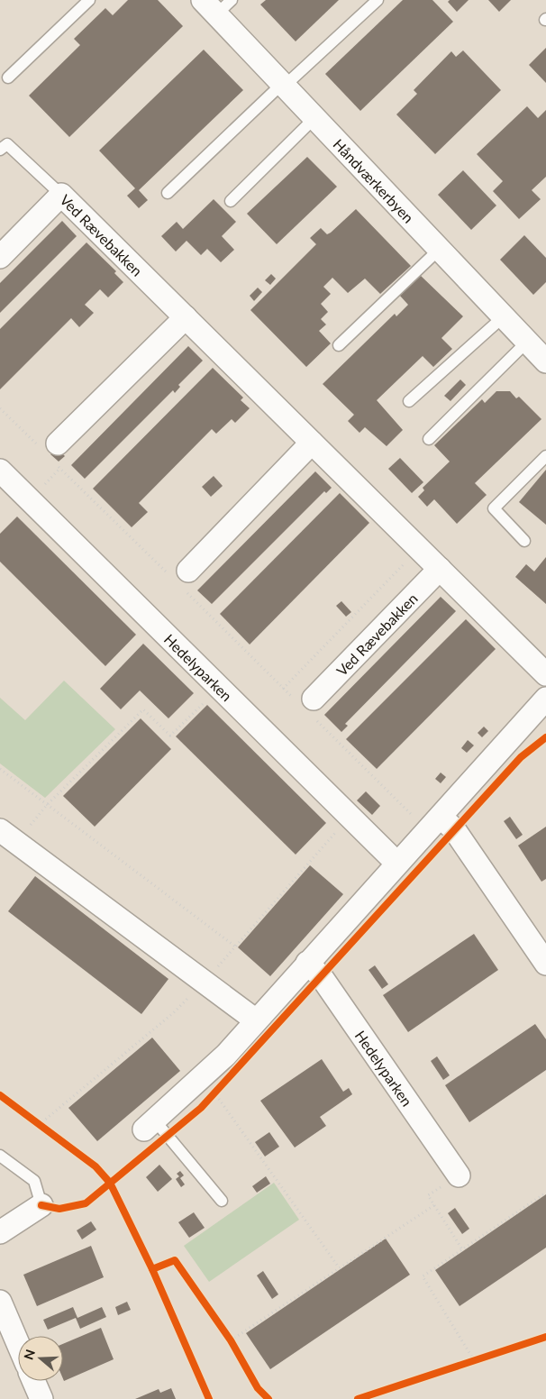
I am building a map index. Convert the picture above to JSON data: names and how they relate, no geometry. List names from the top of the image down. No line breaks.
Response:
{"streets":{"street":["Håndværkerbyen","Ved Rævebakken","Hedelyparken"]},"north":"left"}
